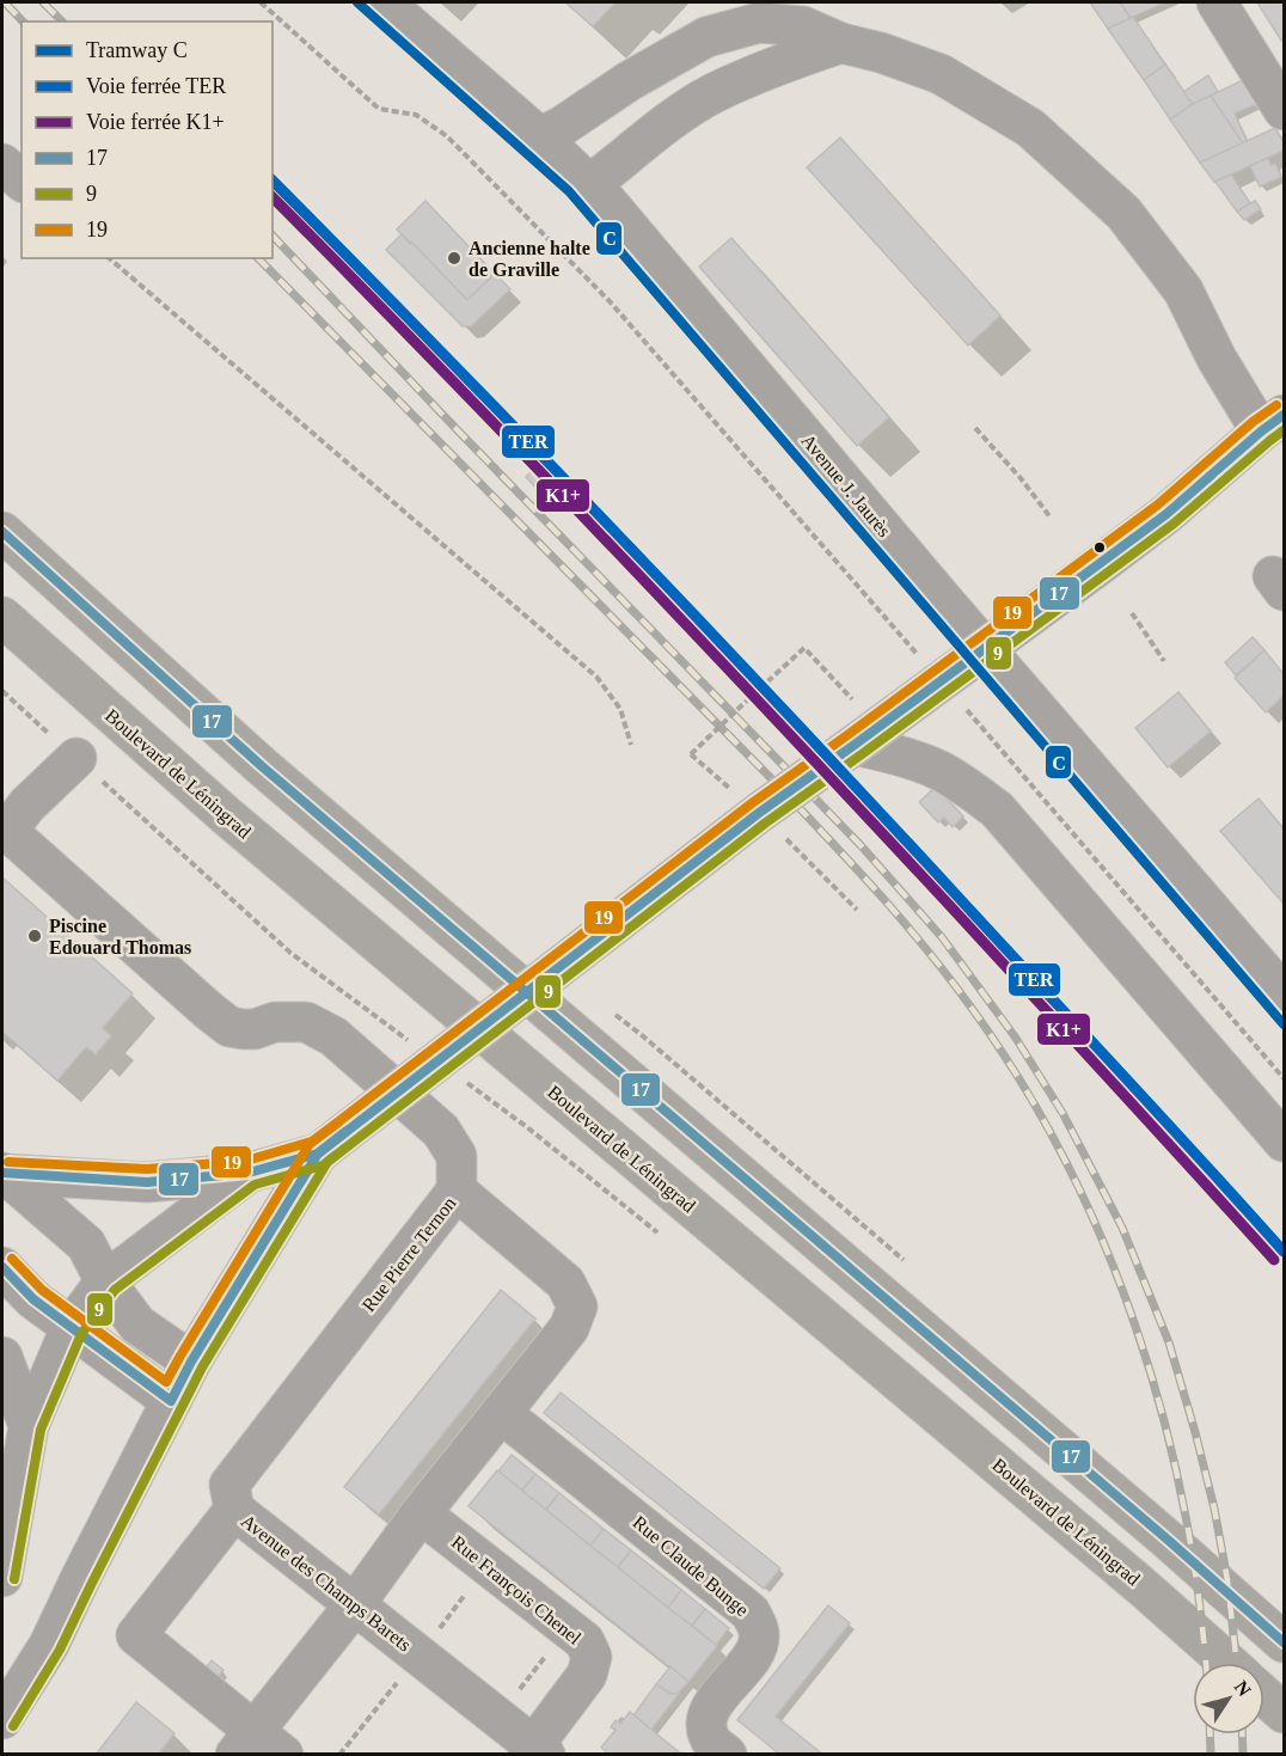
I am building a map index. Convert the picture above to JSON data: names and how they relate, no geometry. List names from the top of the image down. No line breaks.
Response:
{"streets":{"main road":["Boulevard de Léningrad"],"street":["Avenue J. Jaurès","Rue Pierre Ternon","Rue Claude Bunge","Avenue des Champs Barets","Rue François Chenel"]},"crossings":[["Rue Pierre Ternon","Rue Claude Bunge"],["Rue Pierre Ternon","Avenue des Champs Barets"],["Rue Pierre Ternon","Rue François Chenel"],["Avenue des Champs Barets","Rue François Chenel"]],"places":["Ancienne halte de Graville","Piscine Edouard Thomas"],"lines":["tram line C","rail line TER","rail line K1+","transit line 19","transit line 17","transit line 9"],"legend":["Tramway C","Voie ferrée TER","Voie ferrée K1+","17","9","19"],"north":"top right"}
